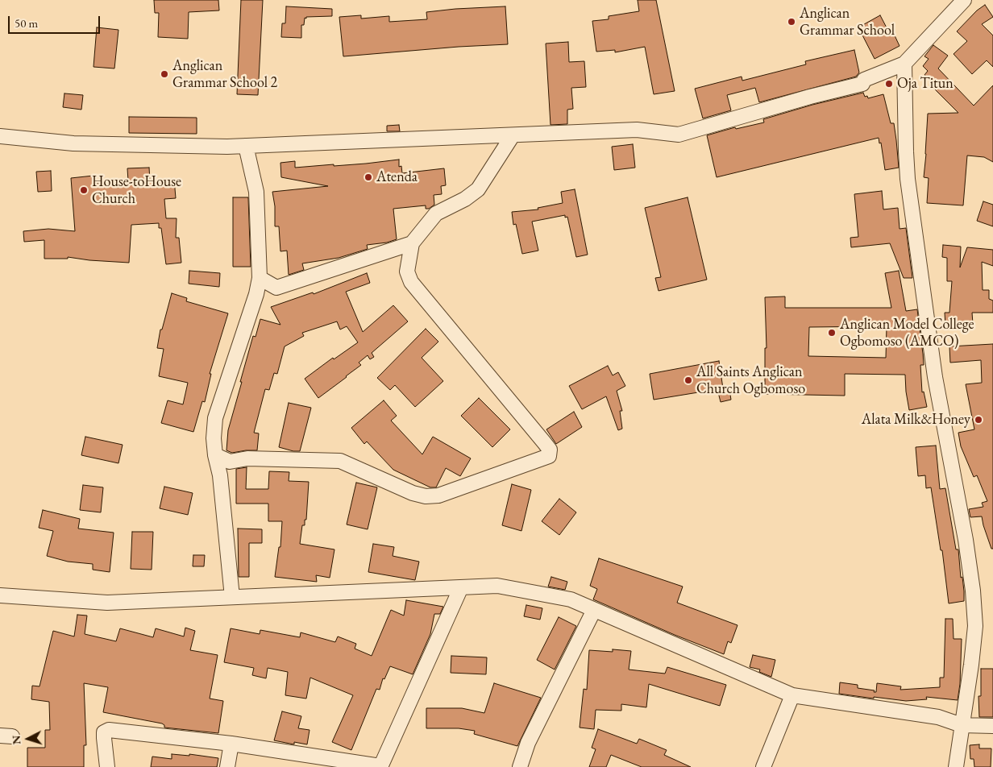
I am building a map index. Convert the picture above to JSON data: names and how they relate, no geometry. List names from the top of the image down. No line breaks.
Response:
{"places":["Anglican Grammar School","Anglican Grammar School 2","Oja Titun","Atenda","House-toHouse Church","Anglican Model College Ogbomoso (AMCO)","All Saints Anglican Church Ogbomoso","Alata Milk&Honey"],"scale_bar":"50 m","north":"left"}
